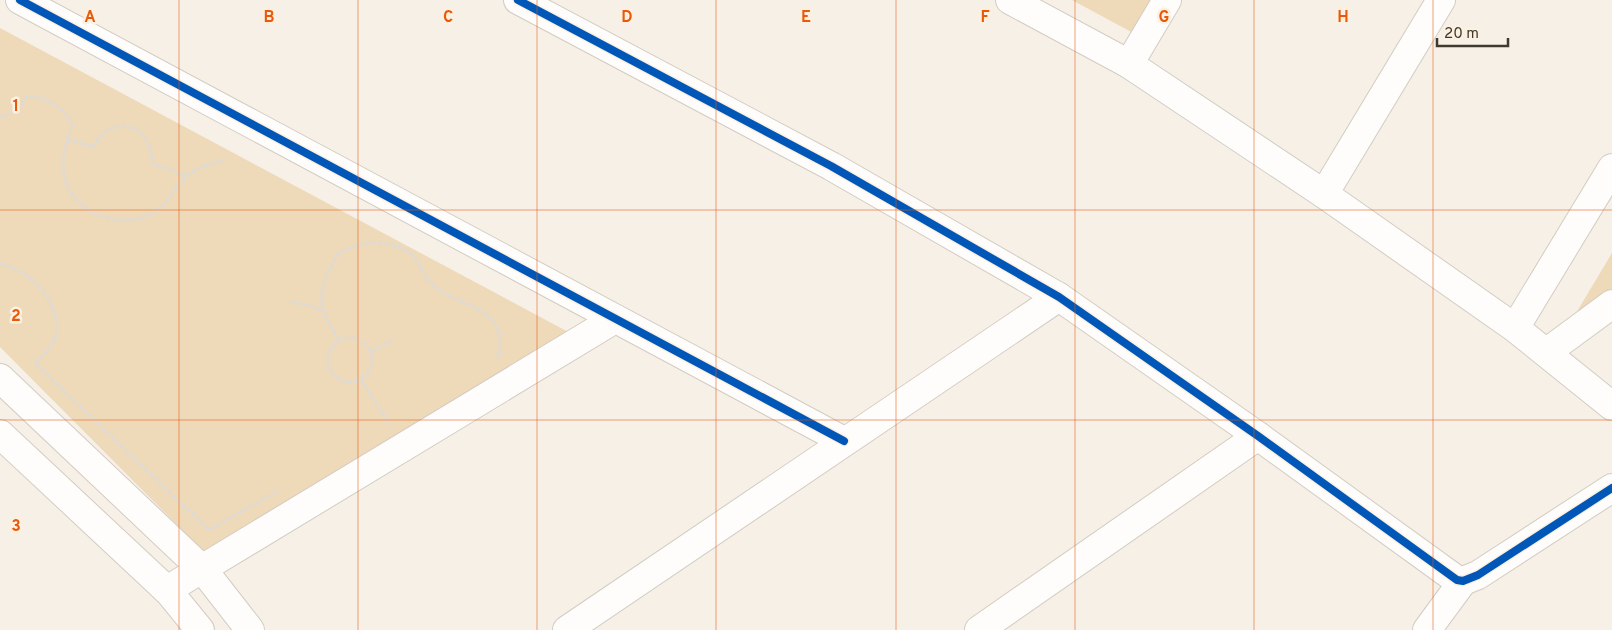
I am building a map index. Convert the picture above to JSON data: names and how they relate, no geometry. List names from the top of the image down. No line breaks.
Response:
{"scale_bar":"20 m","grid":{"columns":["A","B","C","D","E","F","G","H"],"rows":["1","2","3"]}}
